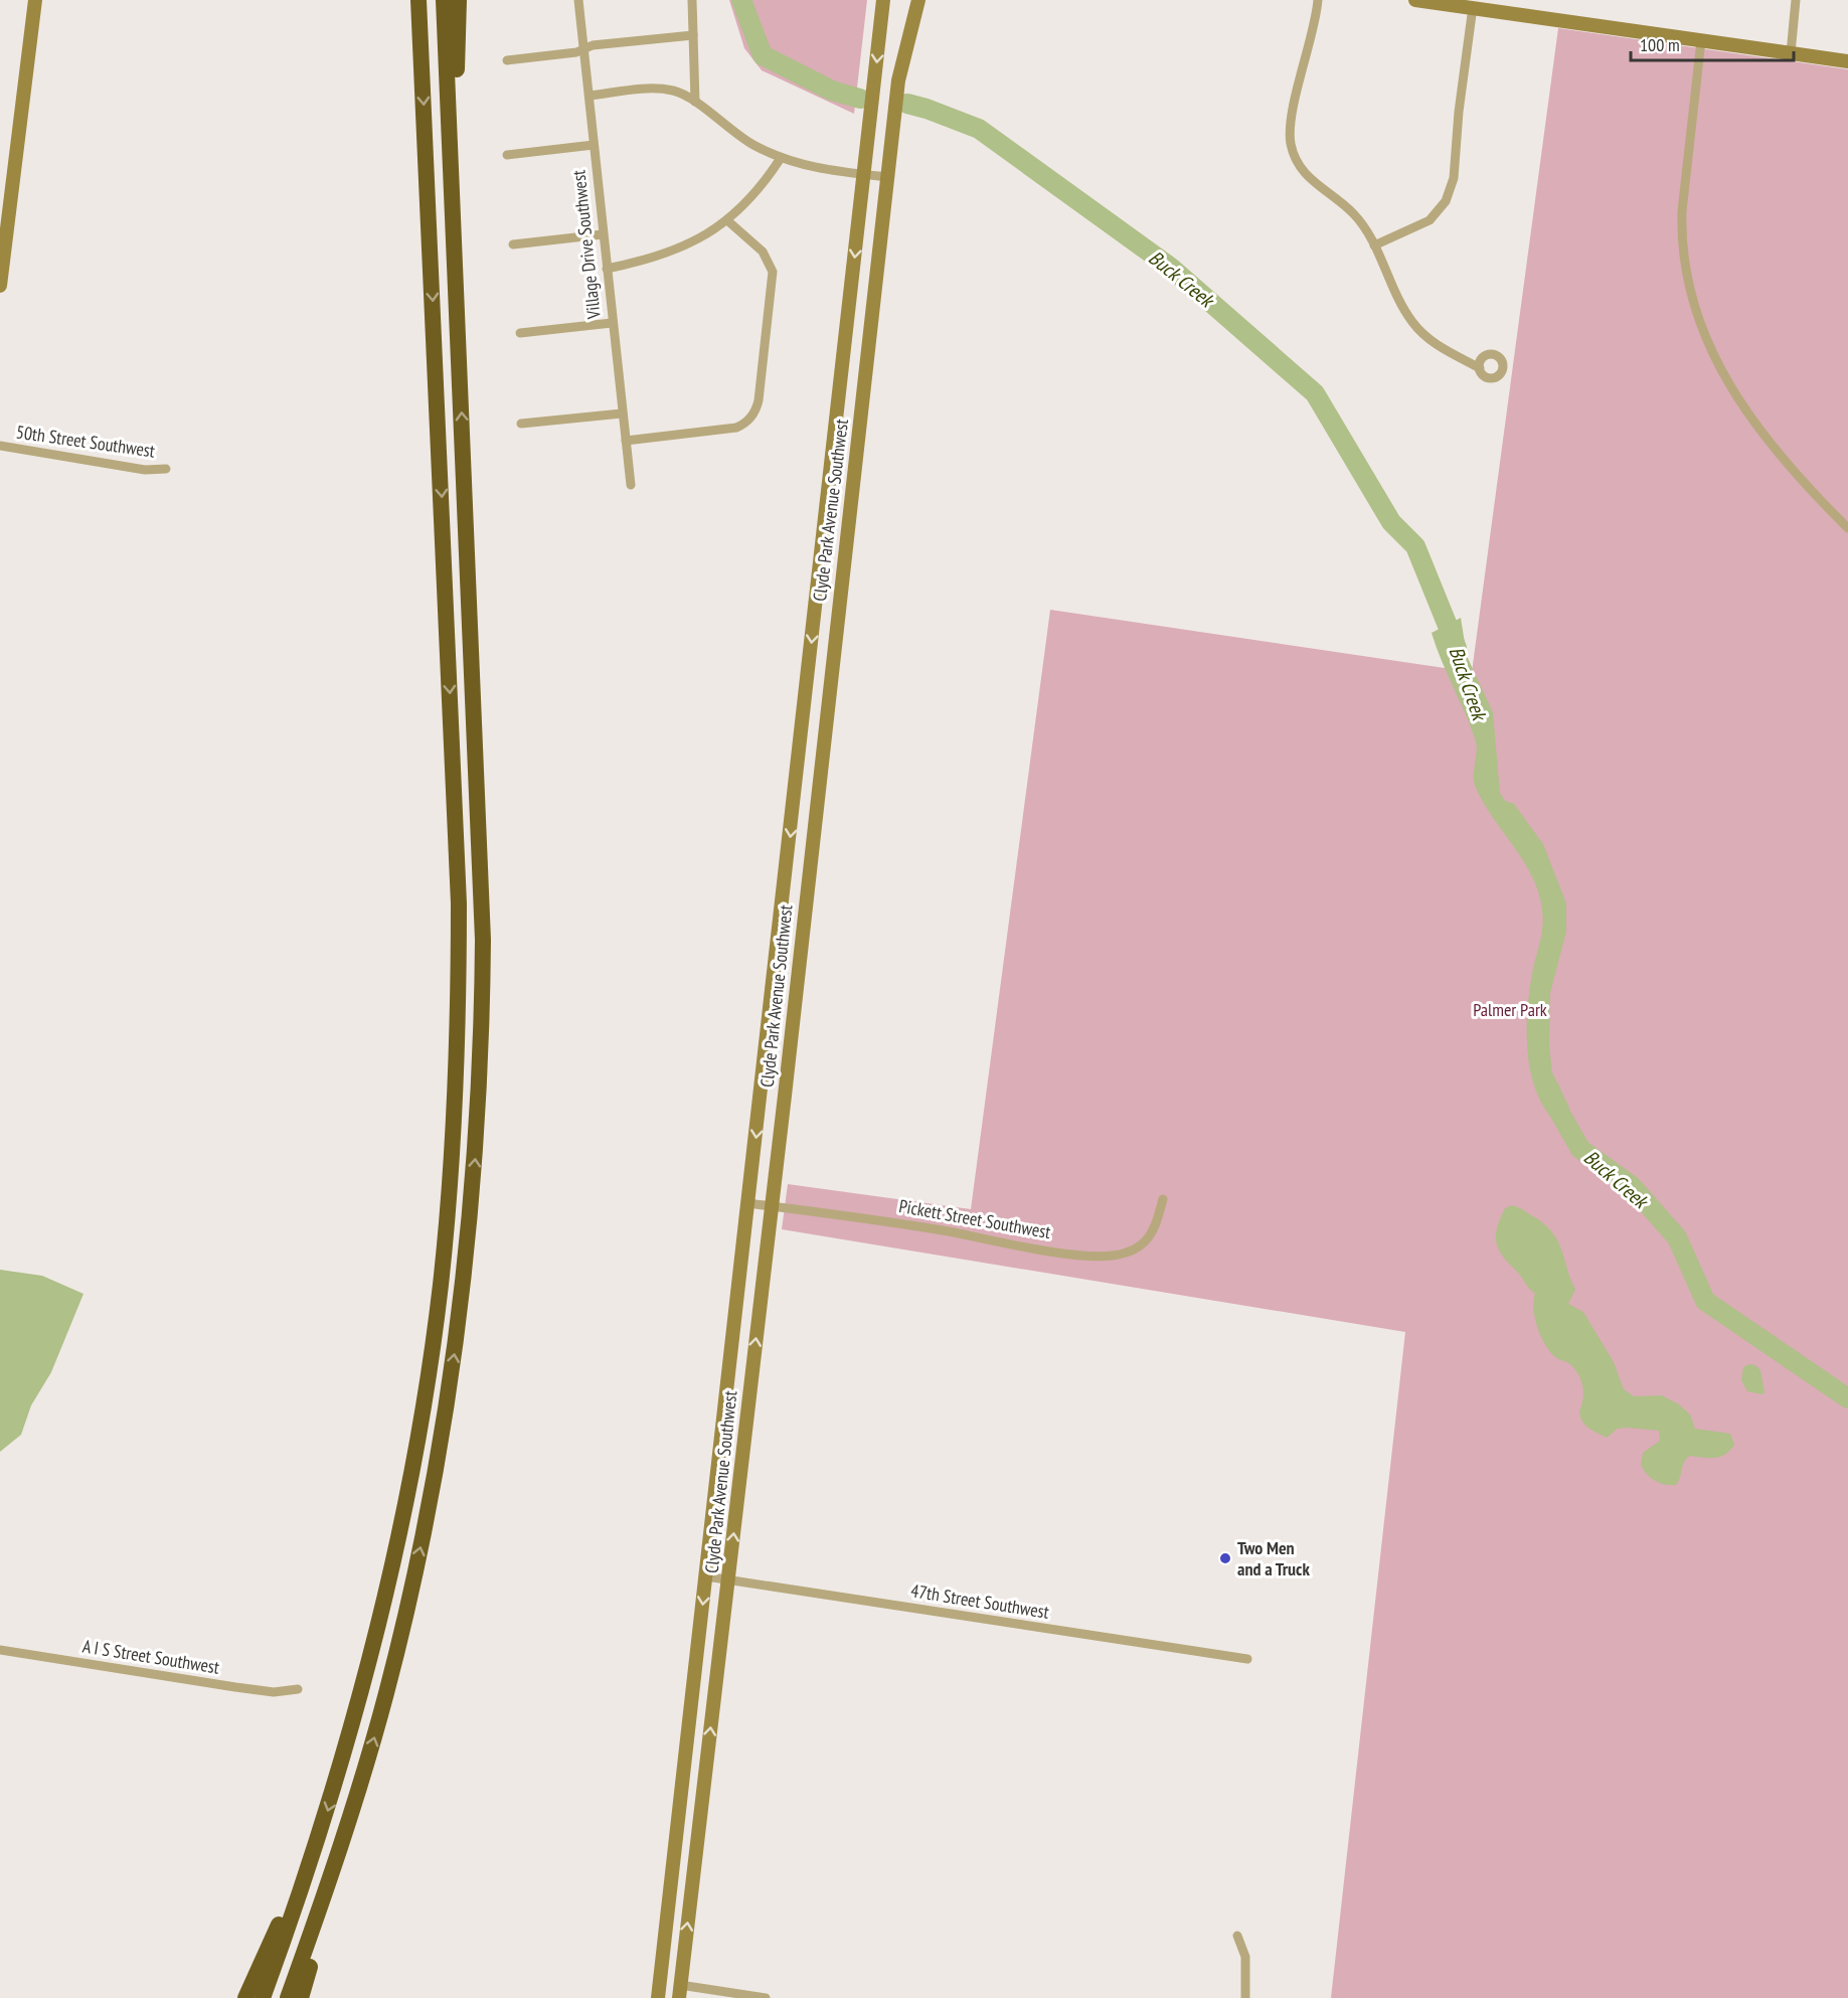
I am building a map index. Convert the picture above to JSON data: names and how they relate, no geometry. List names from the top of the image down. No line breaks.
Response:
{"streets":{"main road":["Clyde Park Avenue Southwest"],"street":["Village Drive Southwest","50th Street Southwest","Pickett Street Southwest","47th Street Southwest","A I S Street Southwest"]},"crossings":[["Clyde Park Avenue Southwest","Pickett Street Southwest"],["Clyde Park Avenue Southwest","47th Street Southwest"]],"water":["Buck Creek"],"parks":["Palmer Park"],"places":["Two Men and a Truck"],"scale_bar":"100 m"}
